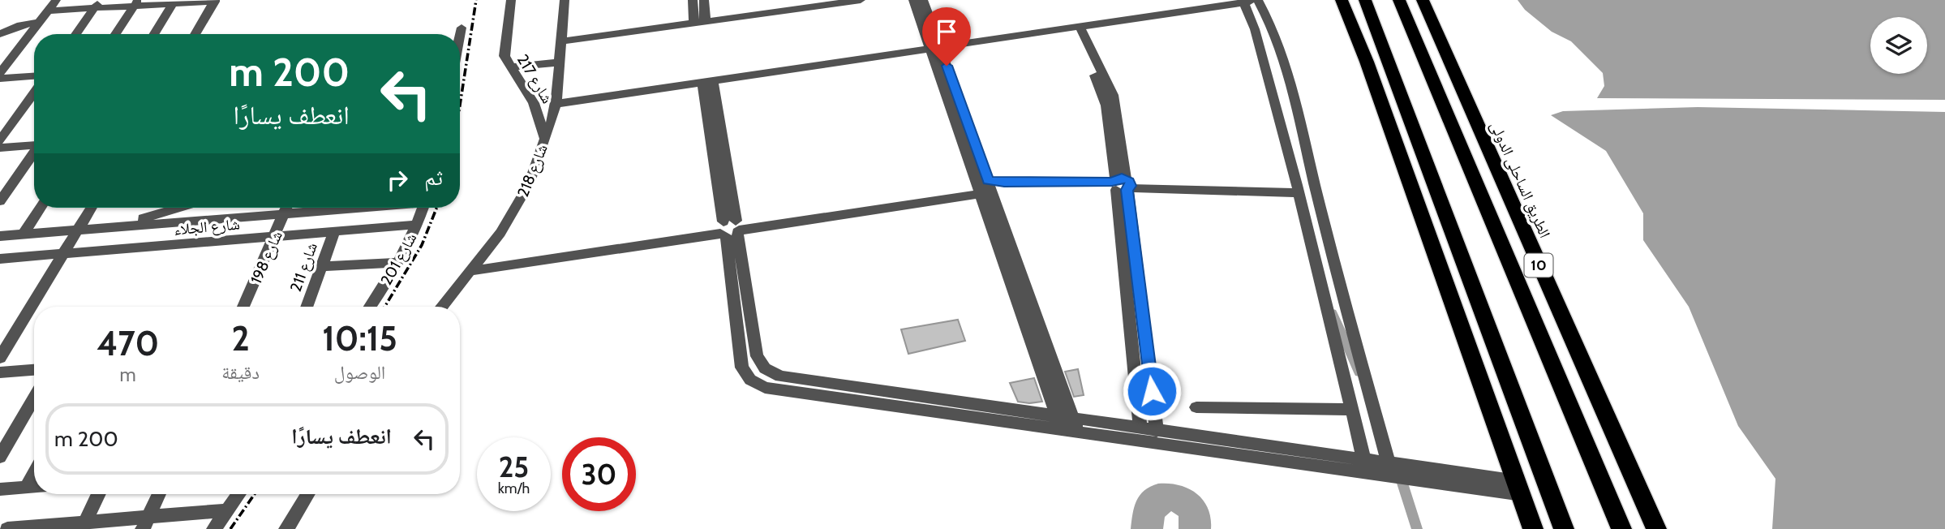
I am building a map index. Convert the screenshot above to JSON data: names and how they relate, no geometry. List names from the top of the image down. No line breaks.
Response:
{"streets":{"highway":["الطريق الساحلى الدولى","10"],"street":["شارع 217","شارع 218","شارع الجلاء","شارع 198","شارع 201","شارع 211"]},"crossings":[["شارع 217","شارع 218"],["شارع الجلاء","شارع 198"],["شارع الجلاء","شارع 201"],["شارع الجلاء","شارع 211"]],"page":{"turn":["200 m","انعطف يسارًا"],"then":"ثم","eta":["10:15","الوصول","2","دقيقة","470","m"],"list":[{"name":"انعطف يسارًا","value":"200 m"}],"speed":"25 km/h","limit":"30"}}
